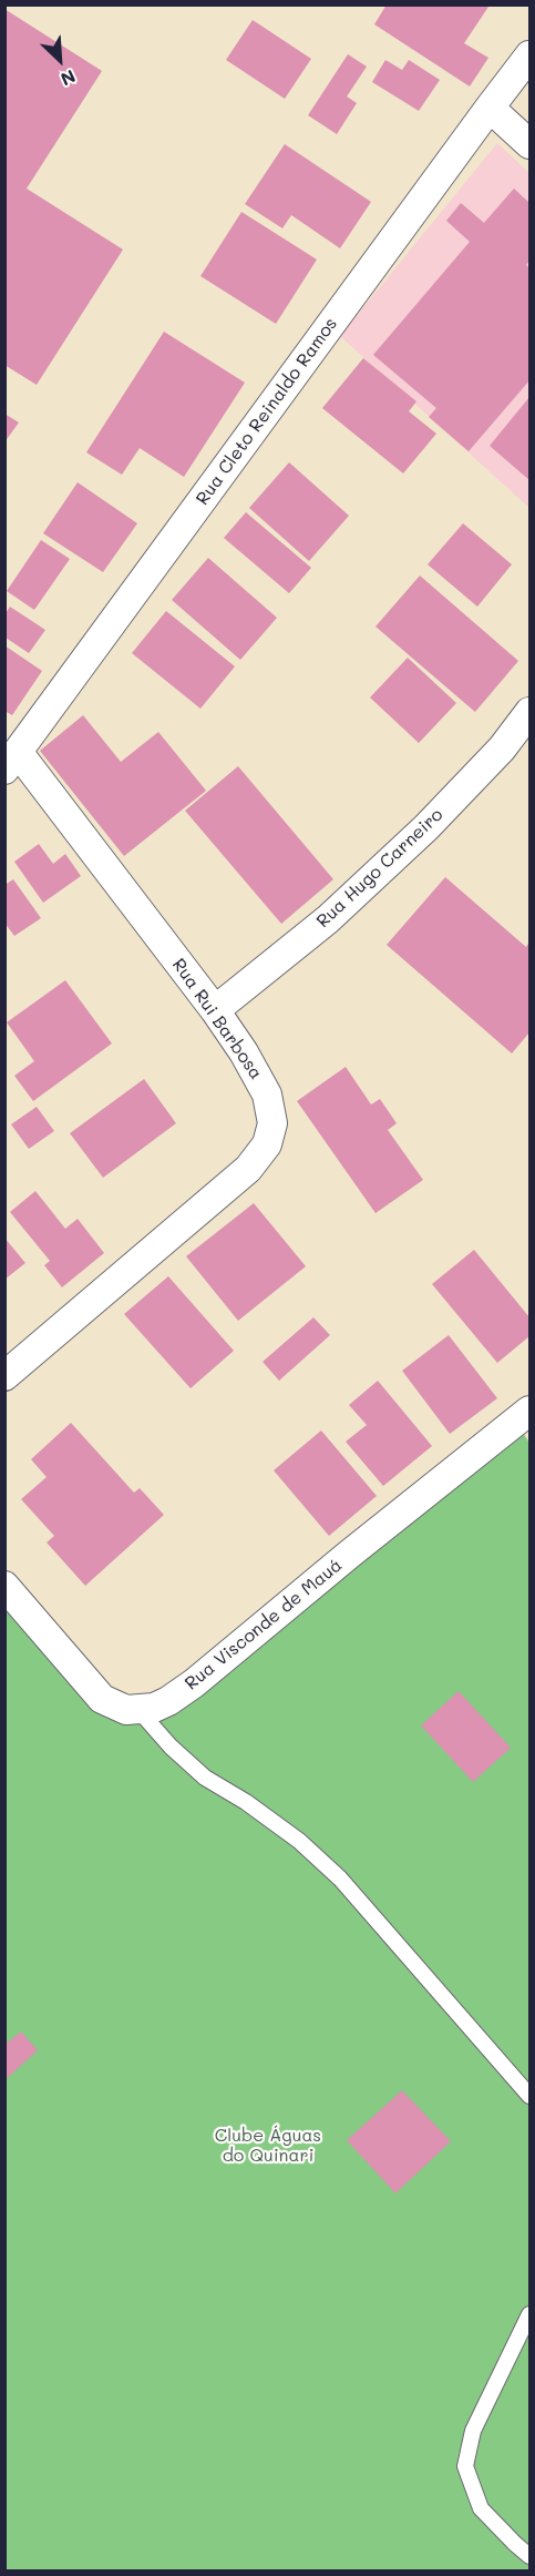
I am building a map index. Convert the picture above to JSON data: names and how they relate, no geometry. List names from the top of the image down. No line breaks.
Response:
{"streets":{"street":["Rua Cleto Reinaldo Ramos","Rua Hugo Carneiro","Rua Rui Barbosa","Rua Visconde de Mauá"]},"crossings":[["Rua Cleto Reinaldo Ramos","Rua Rui Barbosa"],["Rua Hugo Carneiro","Rua Rui Barbosa"]],"parks":["Clube Águas do Quinari"],"north":"bottom right"}
